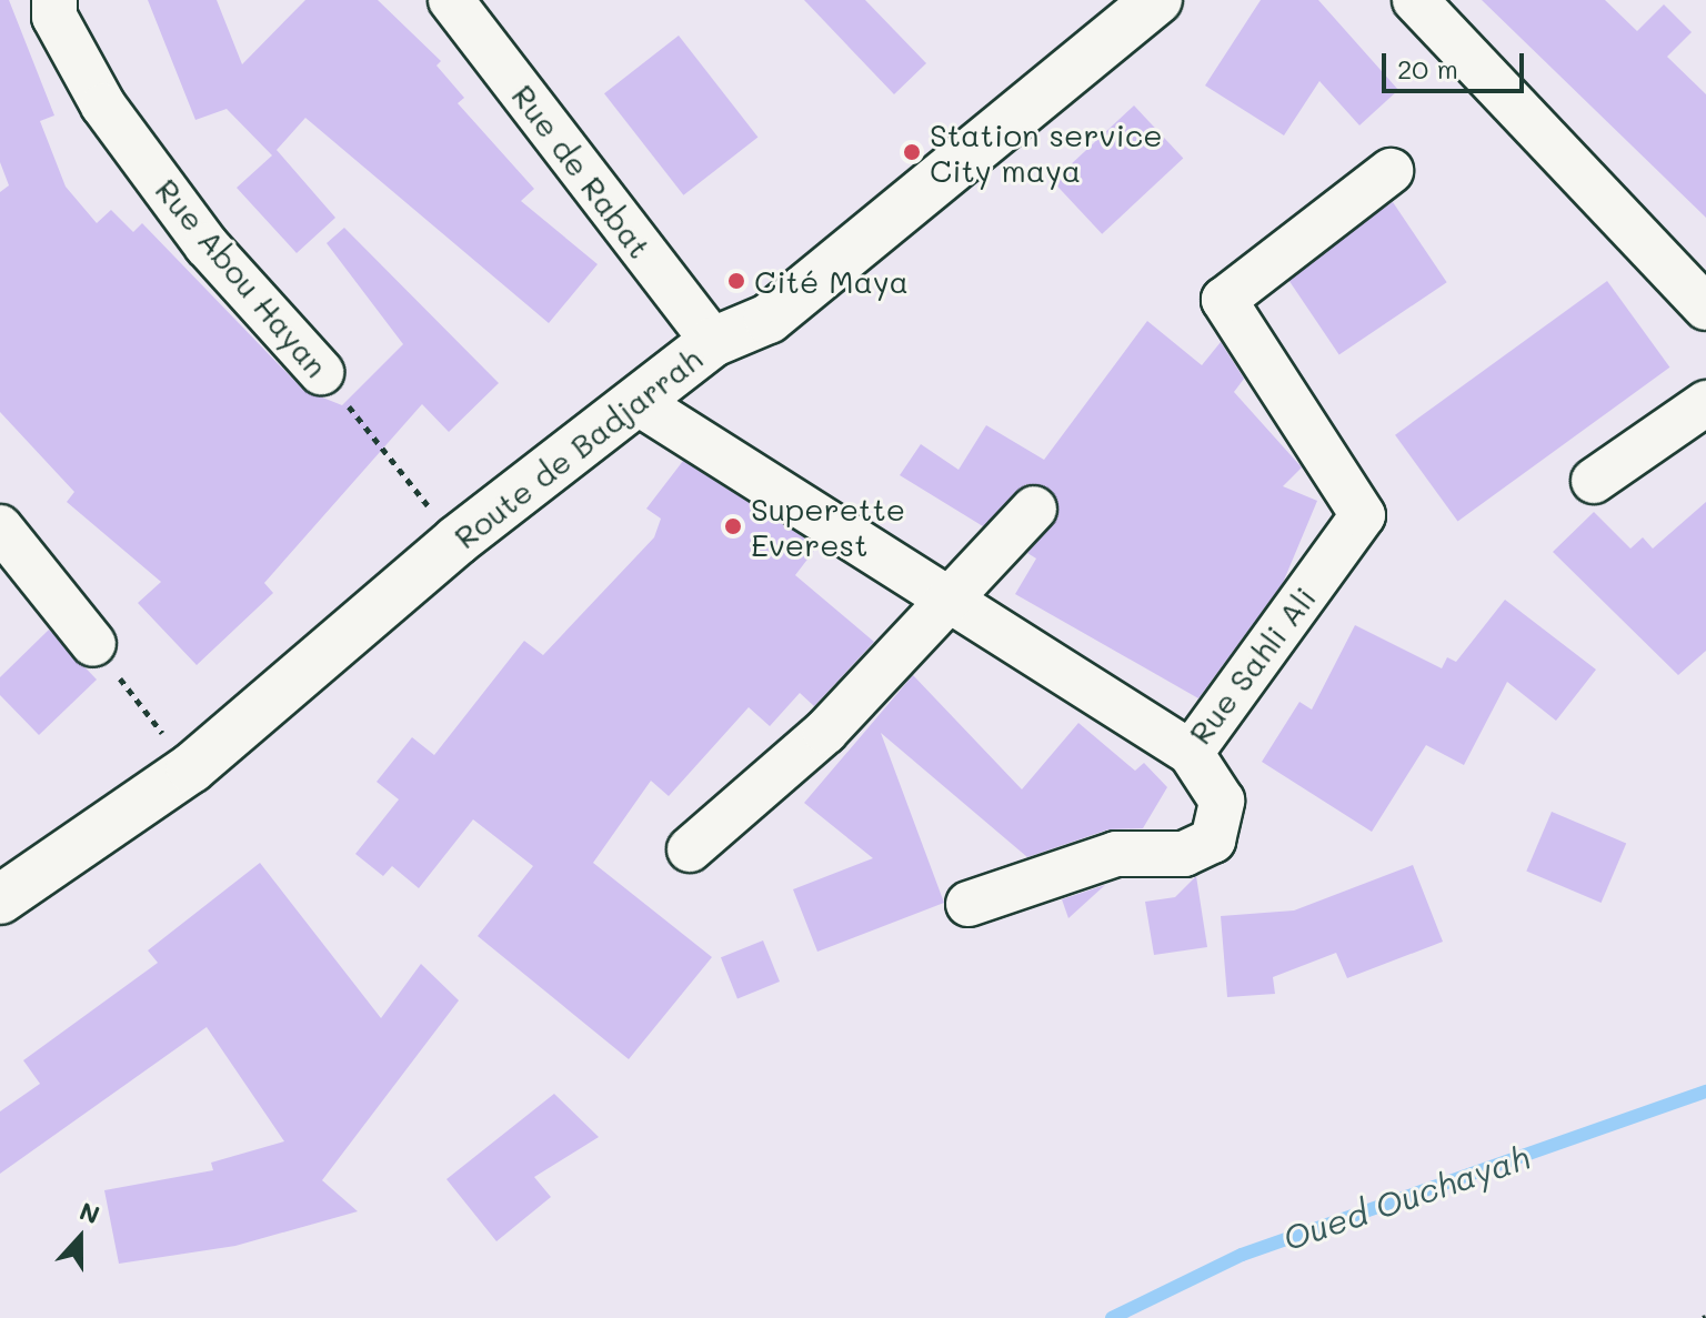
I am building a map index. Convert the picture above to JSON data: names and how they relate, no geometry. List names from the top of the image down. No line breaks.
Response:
{"streets":{"main road":["Route de Badjarrah"],"street":["Rue de Rabat","Rue Abou Hayan","Rue Sahli Ali"]},"crossings":[["Rue de Rabat","Route de Badjarrah"],["Rue Abou Hayan","Route de Badjarrah"],["Route de Badjarrah","Rue Sahli Ali"]],"water":["Oued Ouchayah"],"places":["Station service City maya","Cité Maya","Superette Everest"],"scale_bar":"20 m","north":"top"}
